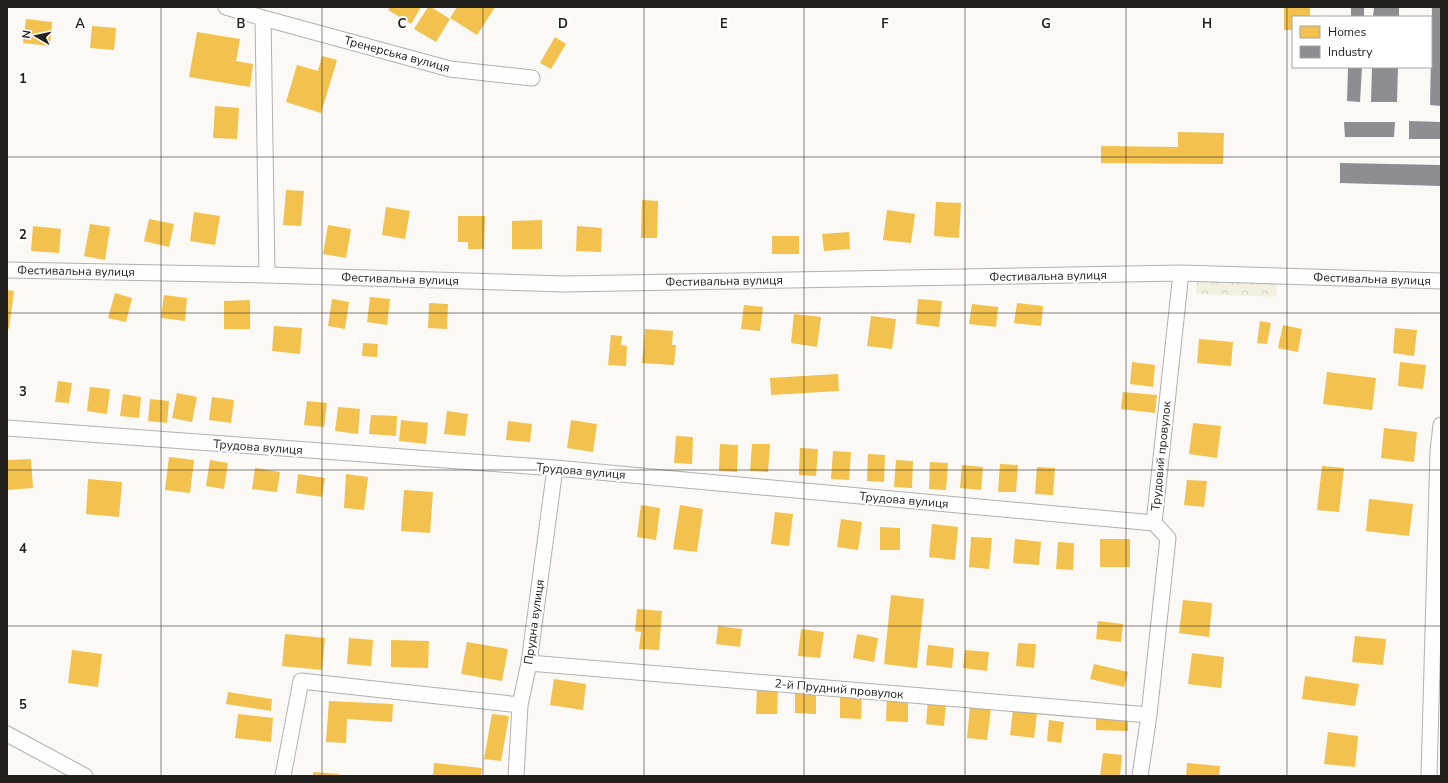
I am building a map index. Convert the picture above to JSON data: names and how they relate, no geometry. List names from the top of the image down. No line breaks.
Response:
{"streets":{"street":["Тренерська вулиця","Фестивальна вулиця","Трудова вулиця","Трудовий провулок","Прудна вулиця","2-й Прудний провулок"]},"crossings":[["Фестивальна вулиця","Трудовий провулок"],["Трудова вулиця","Трудовий провулок"],["Трудова вулиця","Прудна вулиця"],["Трудовий провулок","2-й Прудний провулок"],["Прудна вулиця","2-й Прудний провулок"]],"legend":["Homes","Industry"],"north":"left","grid":{"columns":["A","B","C","D","E","F","G","H"],"rows":["1","2","3","4","5"]}}
